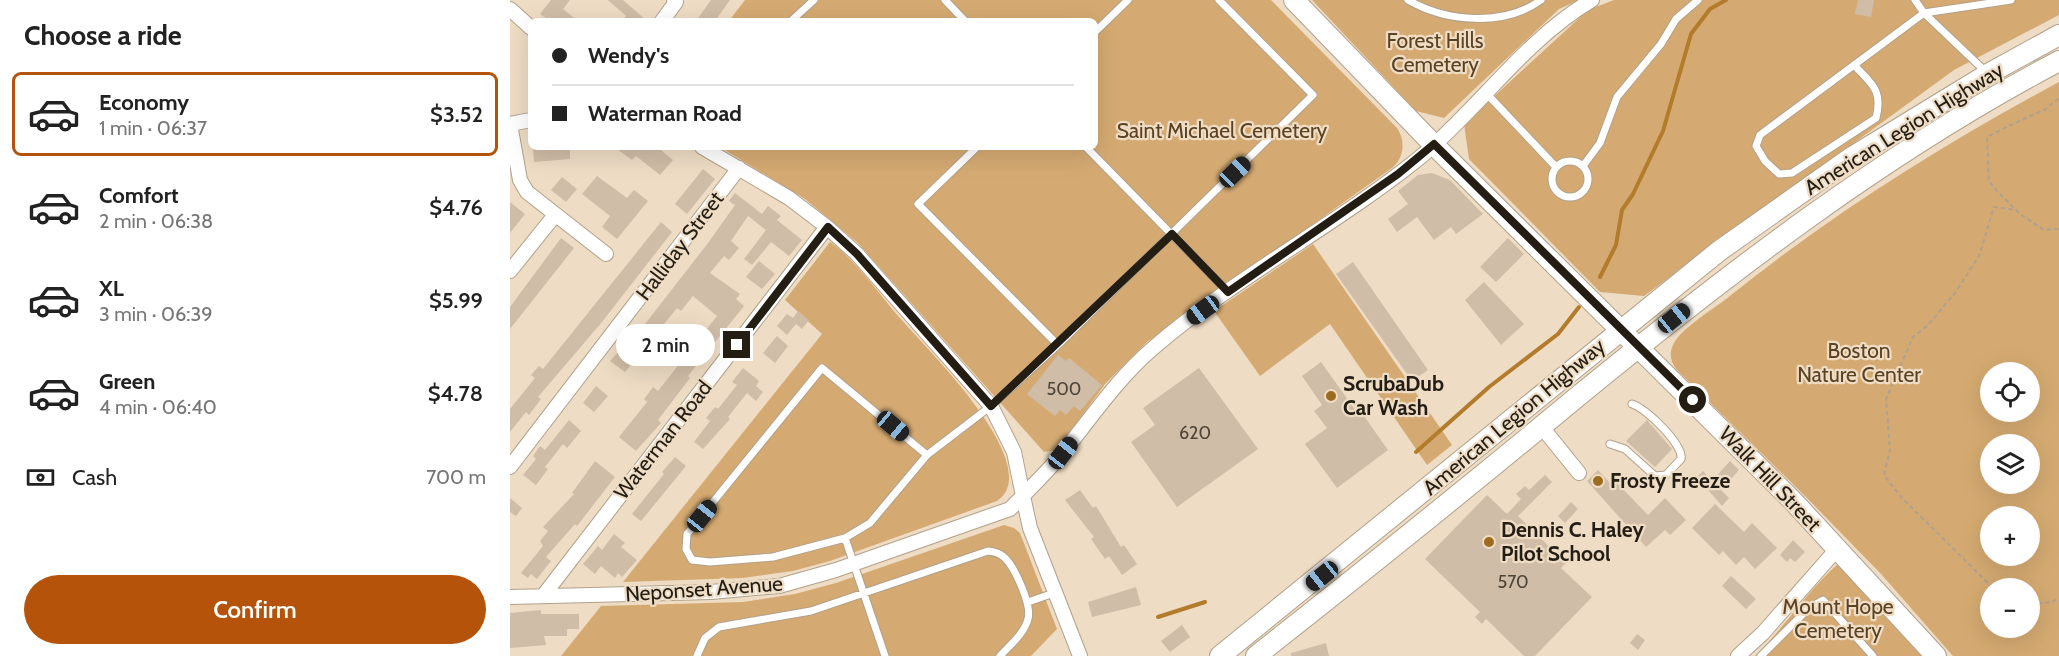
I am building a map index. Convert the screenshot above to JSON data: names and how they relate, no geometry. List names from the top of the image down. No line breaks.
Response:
{"streets":{"main road":["American Legion Highway","Walk Hill Street"],"street":["Halliday Street","Waterman Road","Neponset Avenue"]},"crossings":[["American Legion Highway","Walk Hill Street"],["Waterman Road","Neponset Avenue"],["Walk Hill Street","Neponset Avenue"]],"parks":["Forest Hills Cemetery","Saint Michael Cemetery","Boston Nature Center","Mount Hope Cemetery"],"places":["ScrubaDub Car Wash","Frosty Freeze","Dennis C. Haley Pilot School"],"house_numbers":["500","620","570"],"page":{"heading":"Choose a ride","banner":["Wendy's","Waterman Road"],"list":[{"name":"Economy","note":"1 min · 06:37","value":"$3.52"},{"name":"Comfort","note":"2 min · 06:38","value":"$4.76"},{"name":"XL","note":"3 min · 06:39","value":"$5.99"},{"name":"Green","note":"4 min · 06:40","value":"$4.78"}],"bubble":"2 min","map_buttons":["+","−"],"pay":["Cash","700 m"],"buttons":"Confirm"}}
